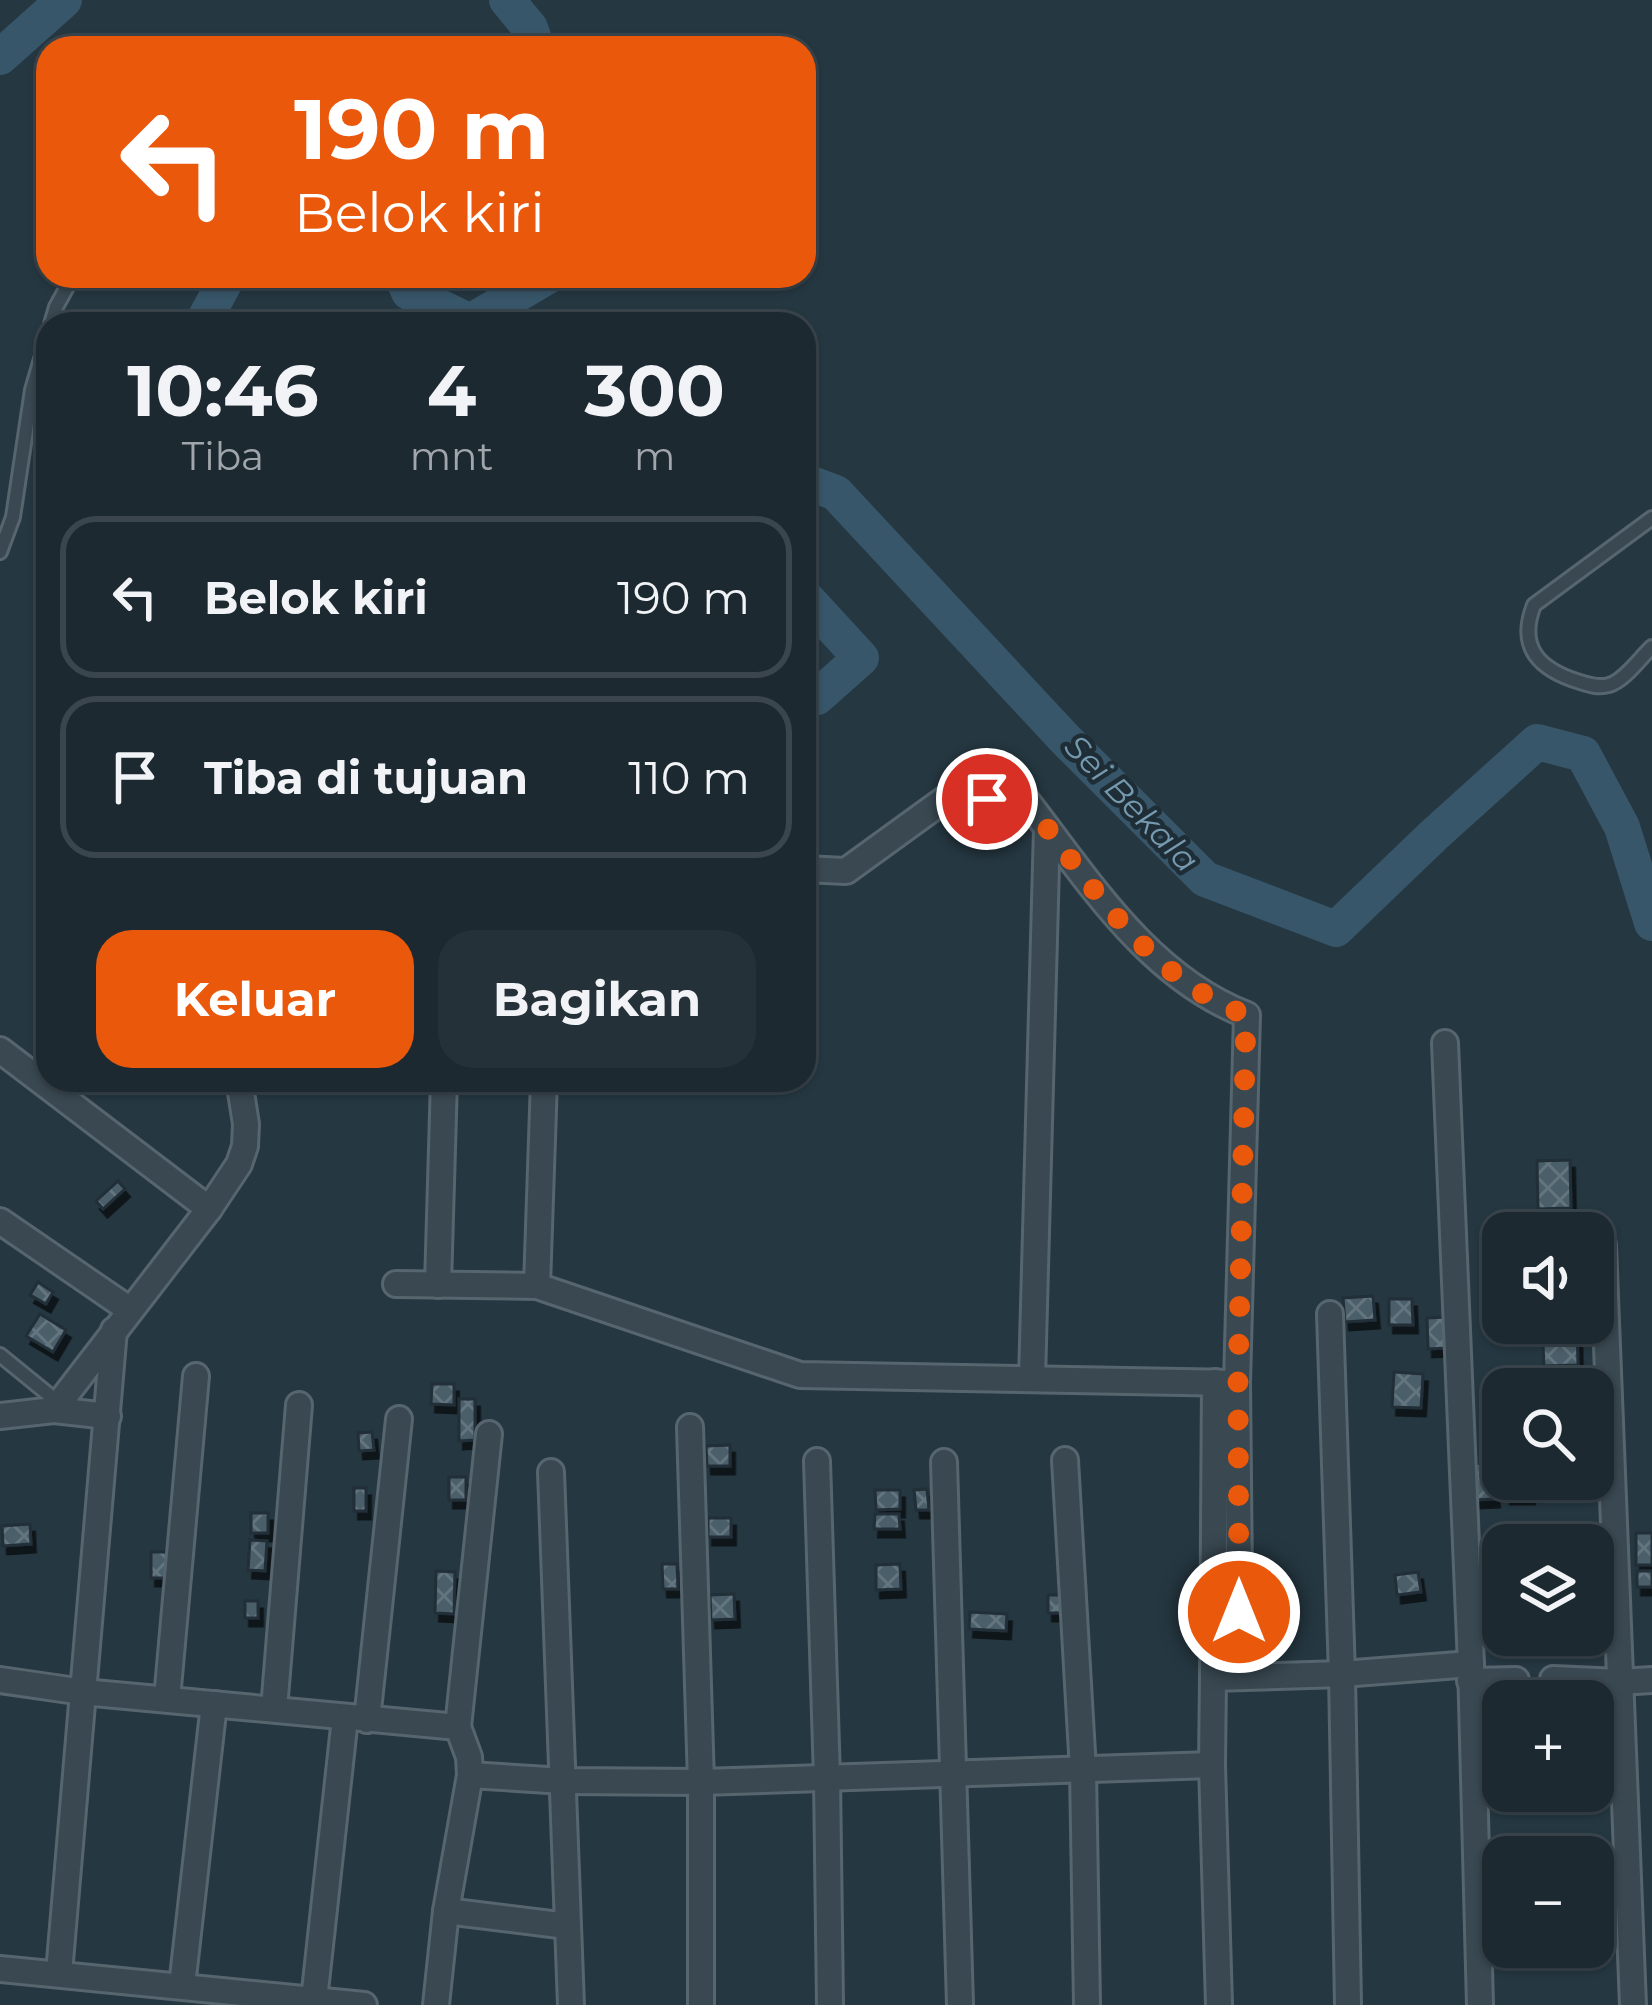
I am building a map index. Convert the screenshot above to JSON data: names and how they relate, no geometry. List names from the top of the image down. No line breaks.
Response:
{"water":["Sei Bekala"],"page":{"turn":["190 m","Belok kiri"],"eta":["10:46","Tiba","4","mnt","300","m"],"list":[{"name":"Belok kiri","value":"190 m"},{"name":"Tiba di tujuan","value":"110 m"}],"buttons":["Keluar","Bagikan"],"map_buttons":["+","−"]}}
